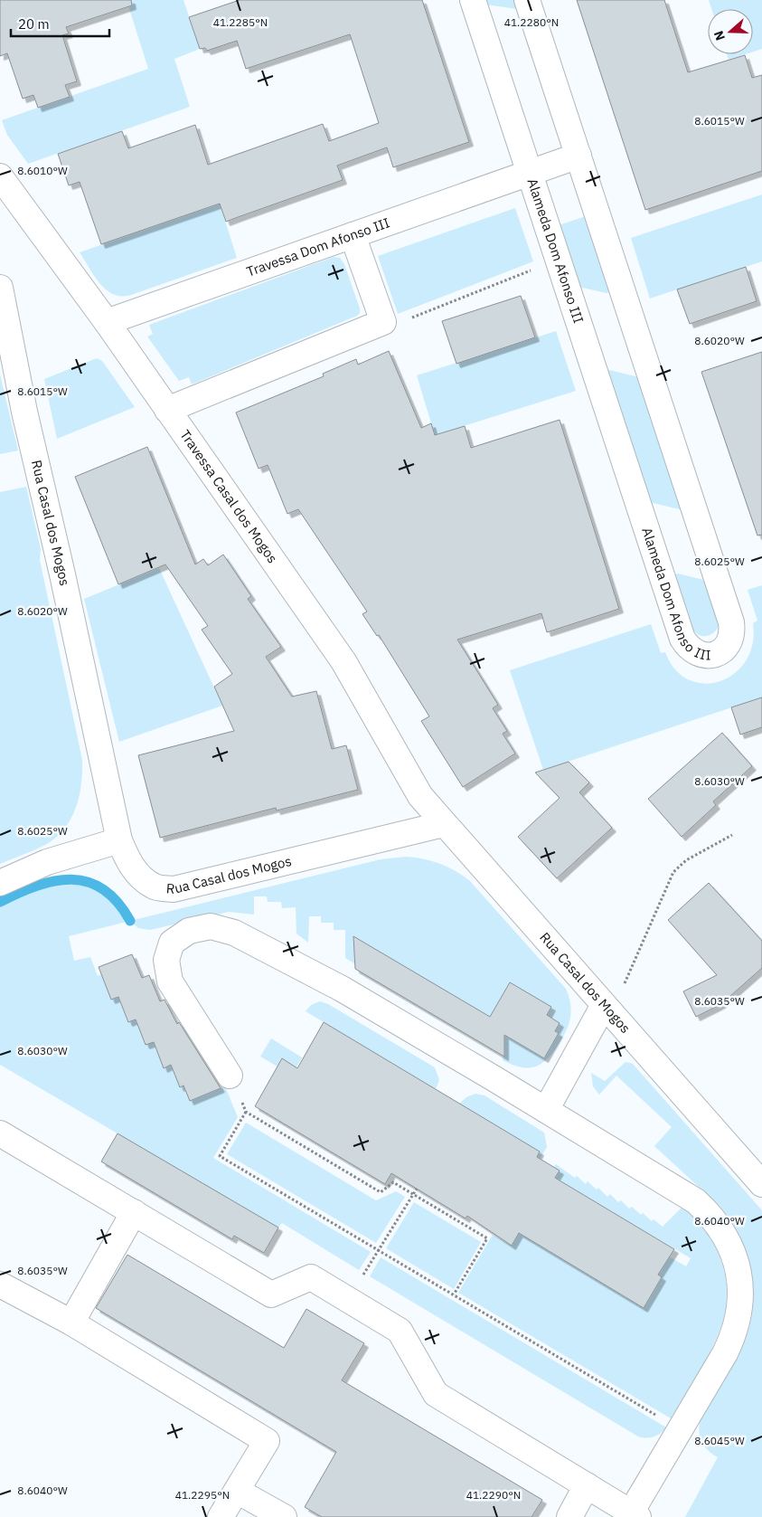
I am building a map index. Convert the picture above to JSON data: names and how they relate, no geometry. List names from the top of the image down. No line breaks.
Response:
{"streets":{"street":["Travessa Dom Afonso III","Alameda Dom Afonso III","Travessa Casal dos Mogos","Rua Casal dos Mogos"]},"crossings":[["Travessa Dom Afonso III","Alameda Dom Afonso III"],["Travessa Dom Afonso III","Travessa Casal dos Mogos"],["Travessa Casal dos Mogos","Rua Casal dos Mogos"]],"scale_bar":"20 m","north":"left","coordinates":["41.2285°N","41.2280°N","8.6015°W","8.6010°W","8.6020°W","8.6025°W","8.6030°W","8.6035°W","8.6040°W","8.6045°W","41.2295°N","41.2290°N"]}
